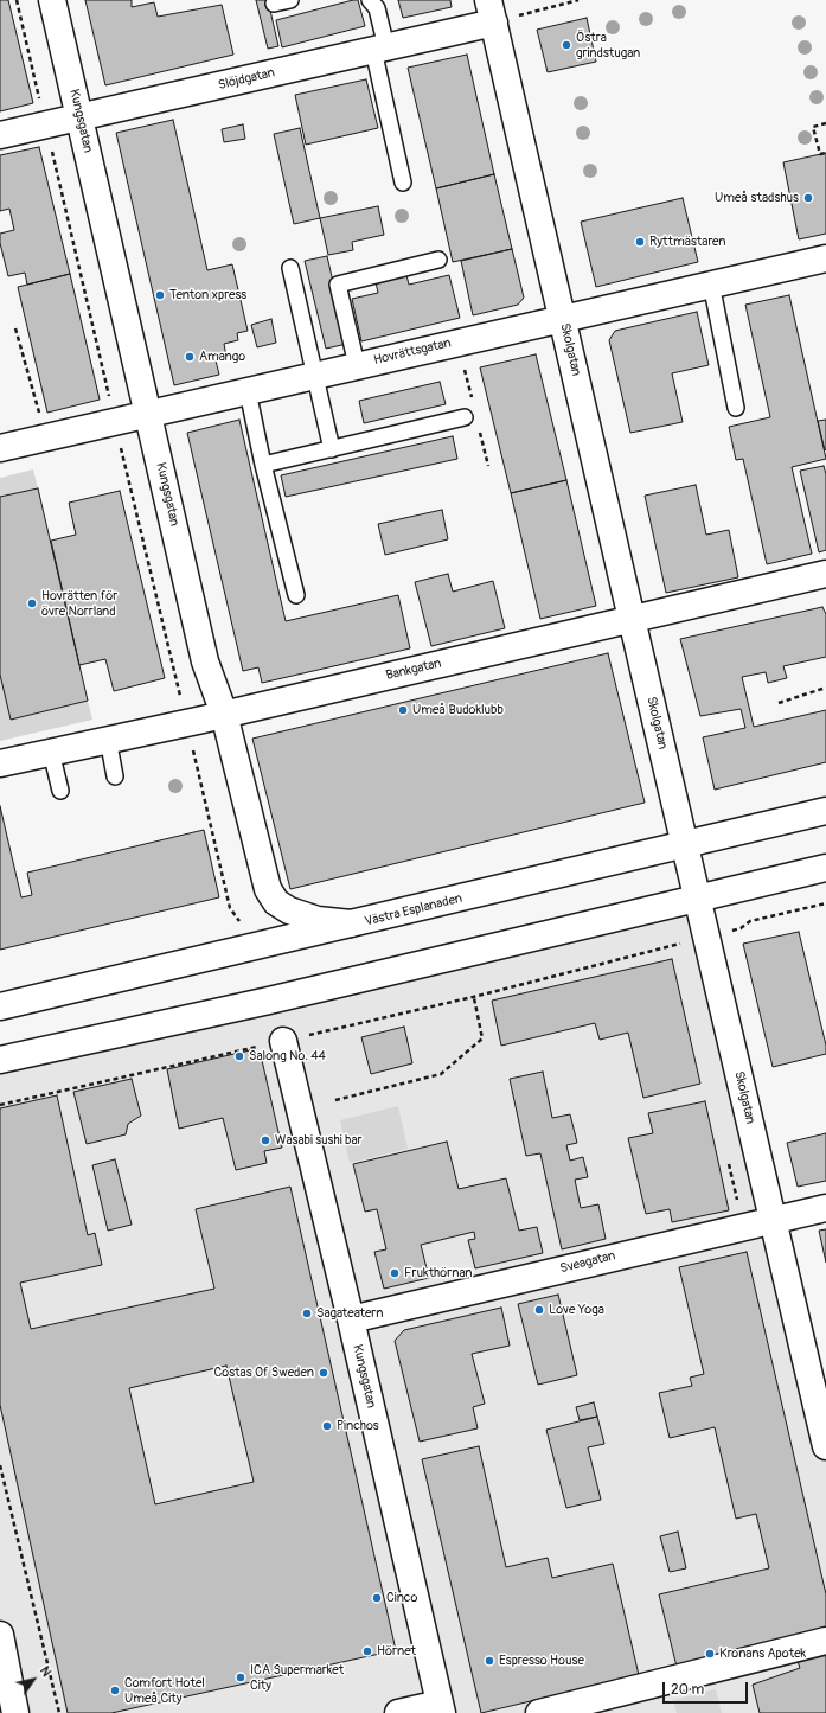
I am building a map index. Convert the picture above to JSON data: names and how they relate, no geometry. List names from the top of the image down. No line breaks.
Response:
{"streets":{"street":["Slöjdgatan","Kungsgatan","Skolgatan","Hovrättsgatan","Bankgatan","Västra Esplanaden","Sveagatan"]},"crossings":[["Slöjdgatan","Kungsgatan"],["Slöjdgatan","Skolgatan"],["Kungsgatan","Hovrättsgatan"],["Kungsgatan","Bankgatan"],["Kungsgatan","Västra Esplanaden"],["Kungsgatan","Sveagatan"],["Skolgatan","Hovrättsgatan"],["Skolgatan","Bankgatan"],["Skolgatan","Västra Esplanaden"],["Skolgatan","Sveagatan"]],"places":["Östra grindstugan","Umeå stadshus","Ryttmästaren","Tenton xpress","Amango","Hovrätten för övre Norrland","Umeå Budoklubb","Salong No. 44","Wasabi sushi bar","Frukthörnan","Love Yoga","Sagateatern","Costas Of Sweden","Pinchos","Cinco","Hörnet","Kronans Apotek","Espresso House","ICA Supermarket City","Comfort Hotel Umeå City"],"scale_bar":"20 m","north":"top right"}
